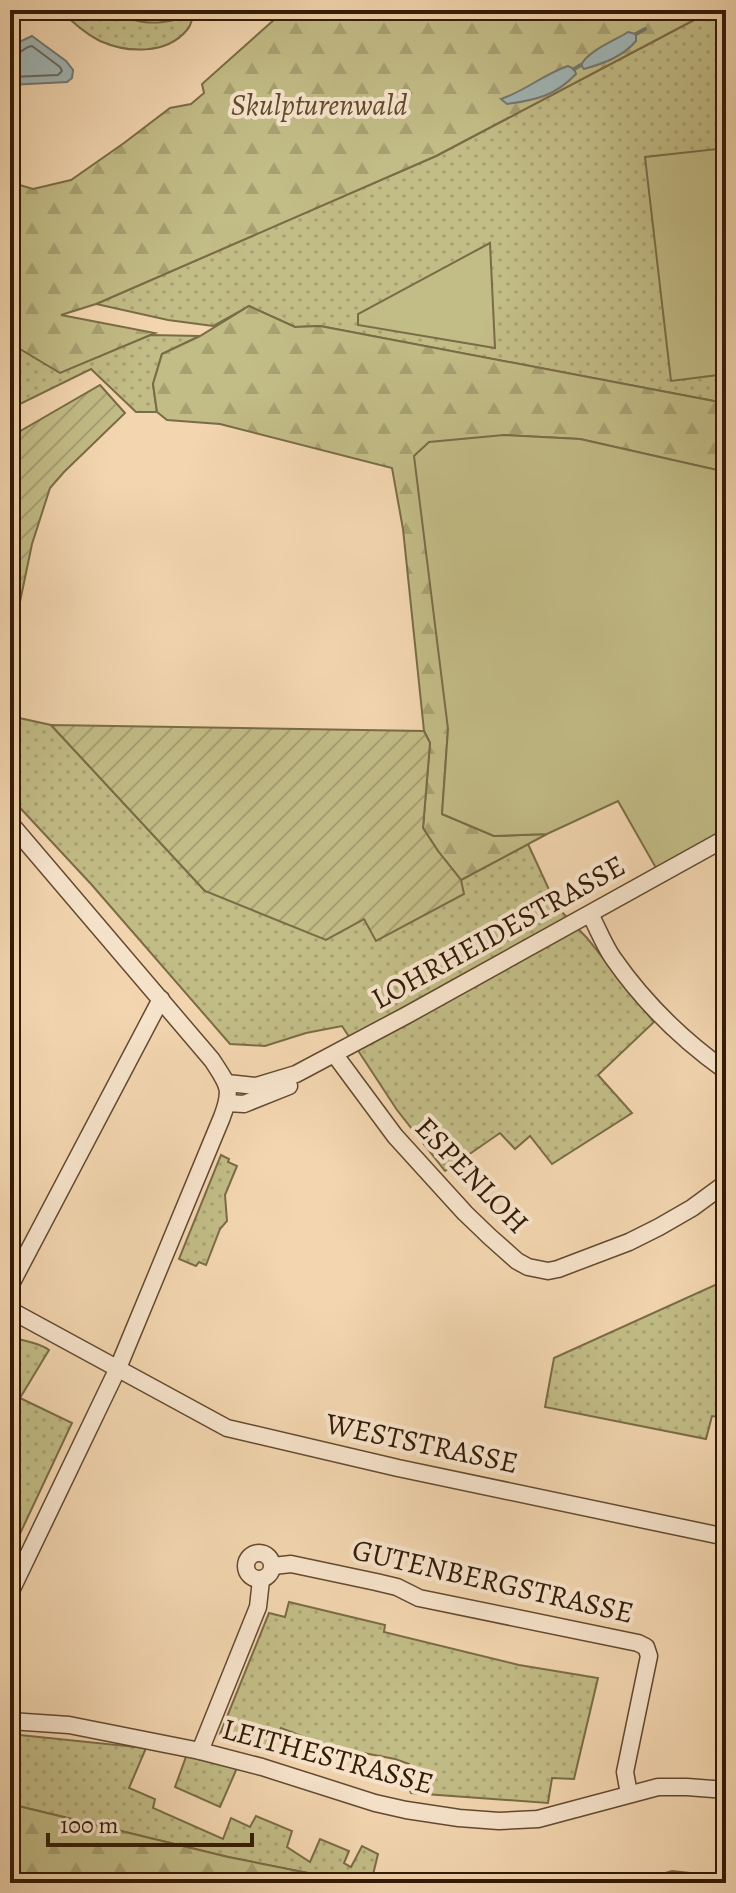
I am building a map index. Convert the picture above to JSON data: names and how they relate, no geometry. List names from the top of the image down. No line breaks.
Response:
{"streets":{"street":["LOHRHEIDESTRASSE","ESPENLOH","WESTSTRASSE","GUTENBERGSTRASSE","LEITHESTRASSE"]},"crossings":[["LOHRHEIDESTRASSE","ESPENLOH"],["GUTENBERGSTRASSE","LEITHESTRASSE"]],"parks":["Skulpturenwald"],"scale_bar":"100 m"}
